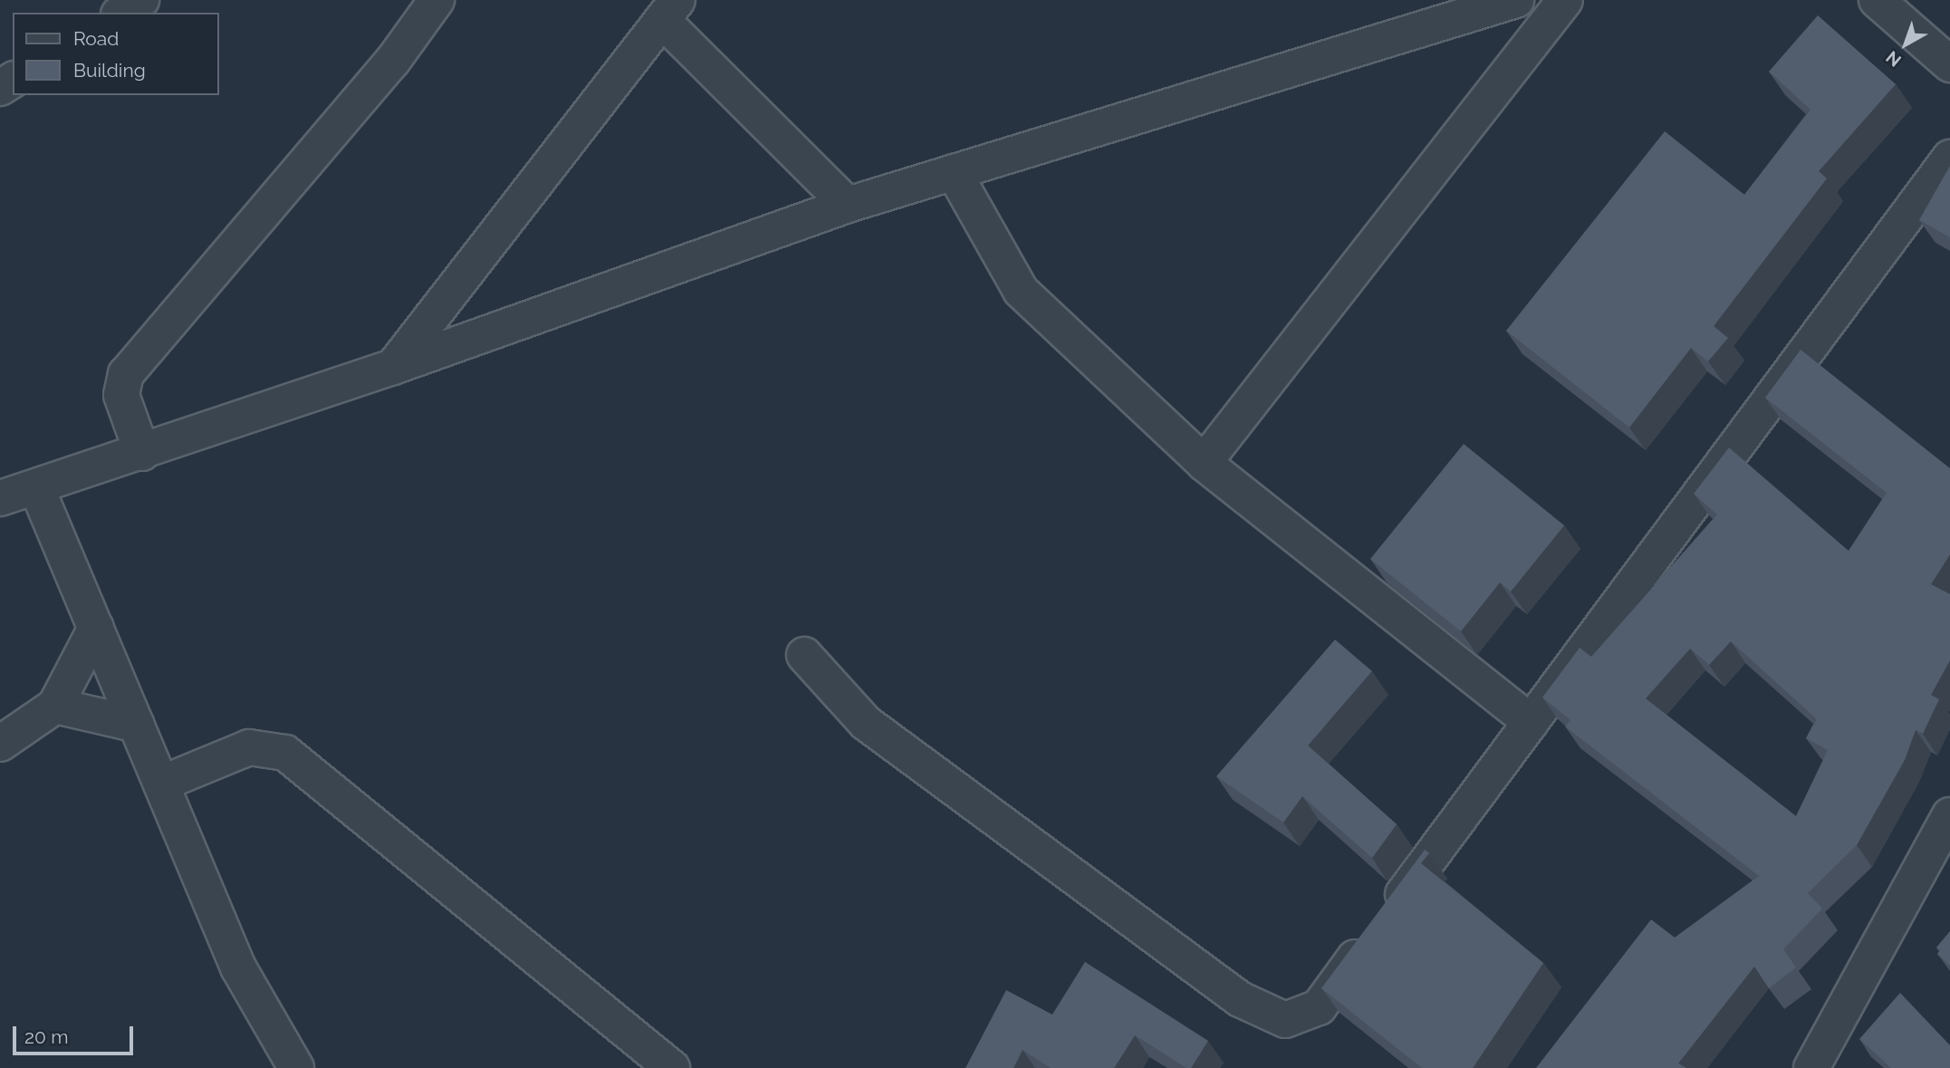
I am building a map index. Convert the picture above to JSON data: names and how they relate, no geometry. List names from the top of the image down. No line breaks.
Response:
{"legend":["Road","Building"],"scale_bar":"20 m","north":"bottom left"}
